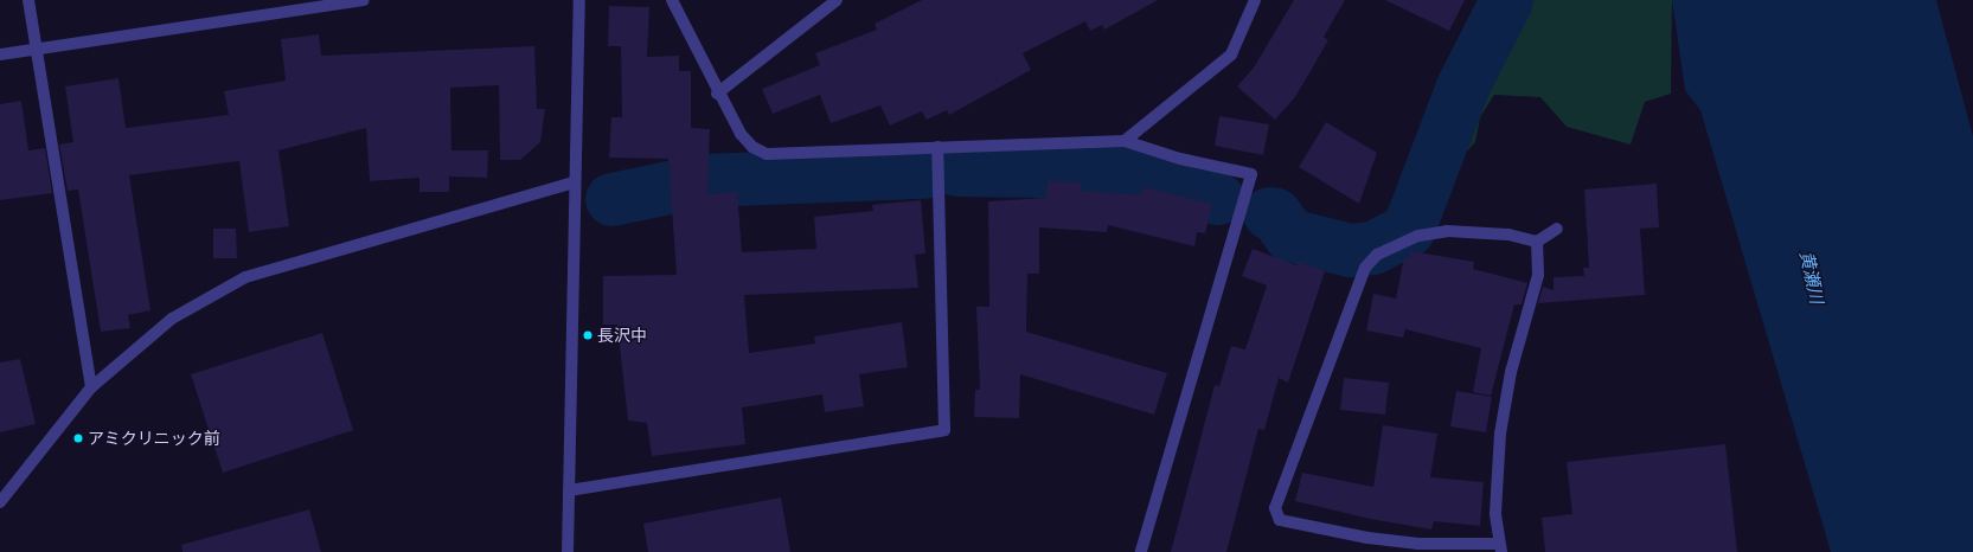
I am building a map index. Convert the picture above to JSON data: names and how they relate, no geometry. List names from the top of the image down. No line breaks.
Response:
{"water":["黄瀬川"],"places":["長沢中","アミクリニック前"]}
